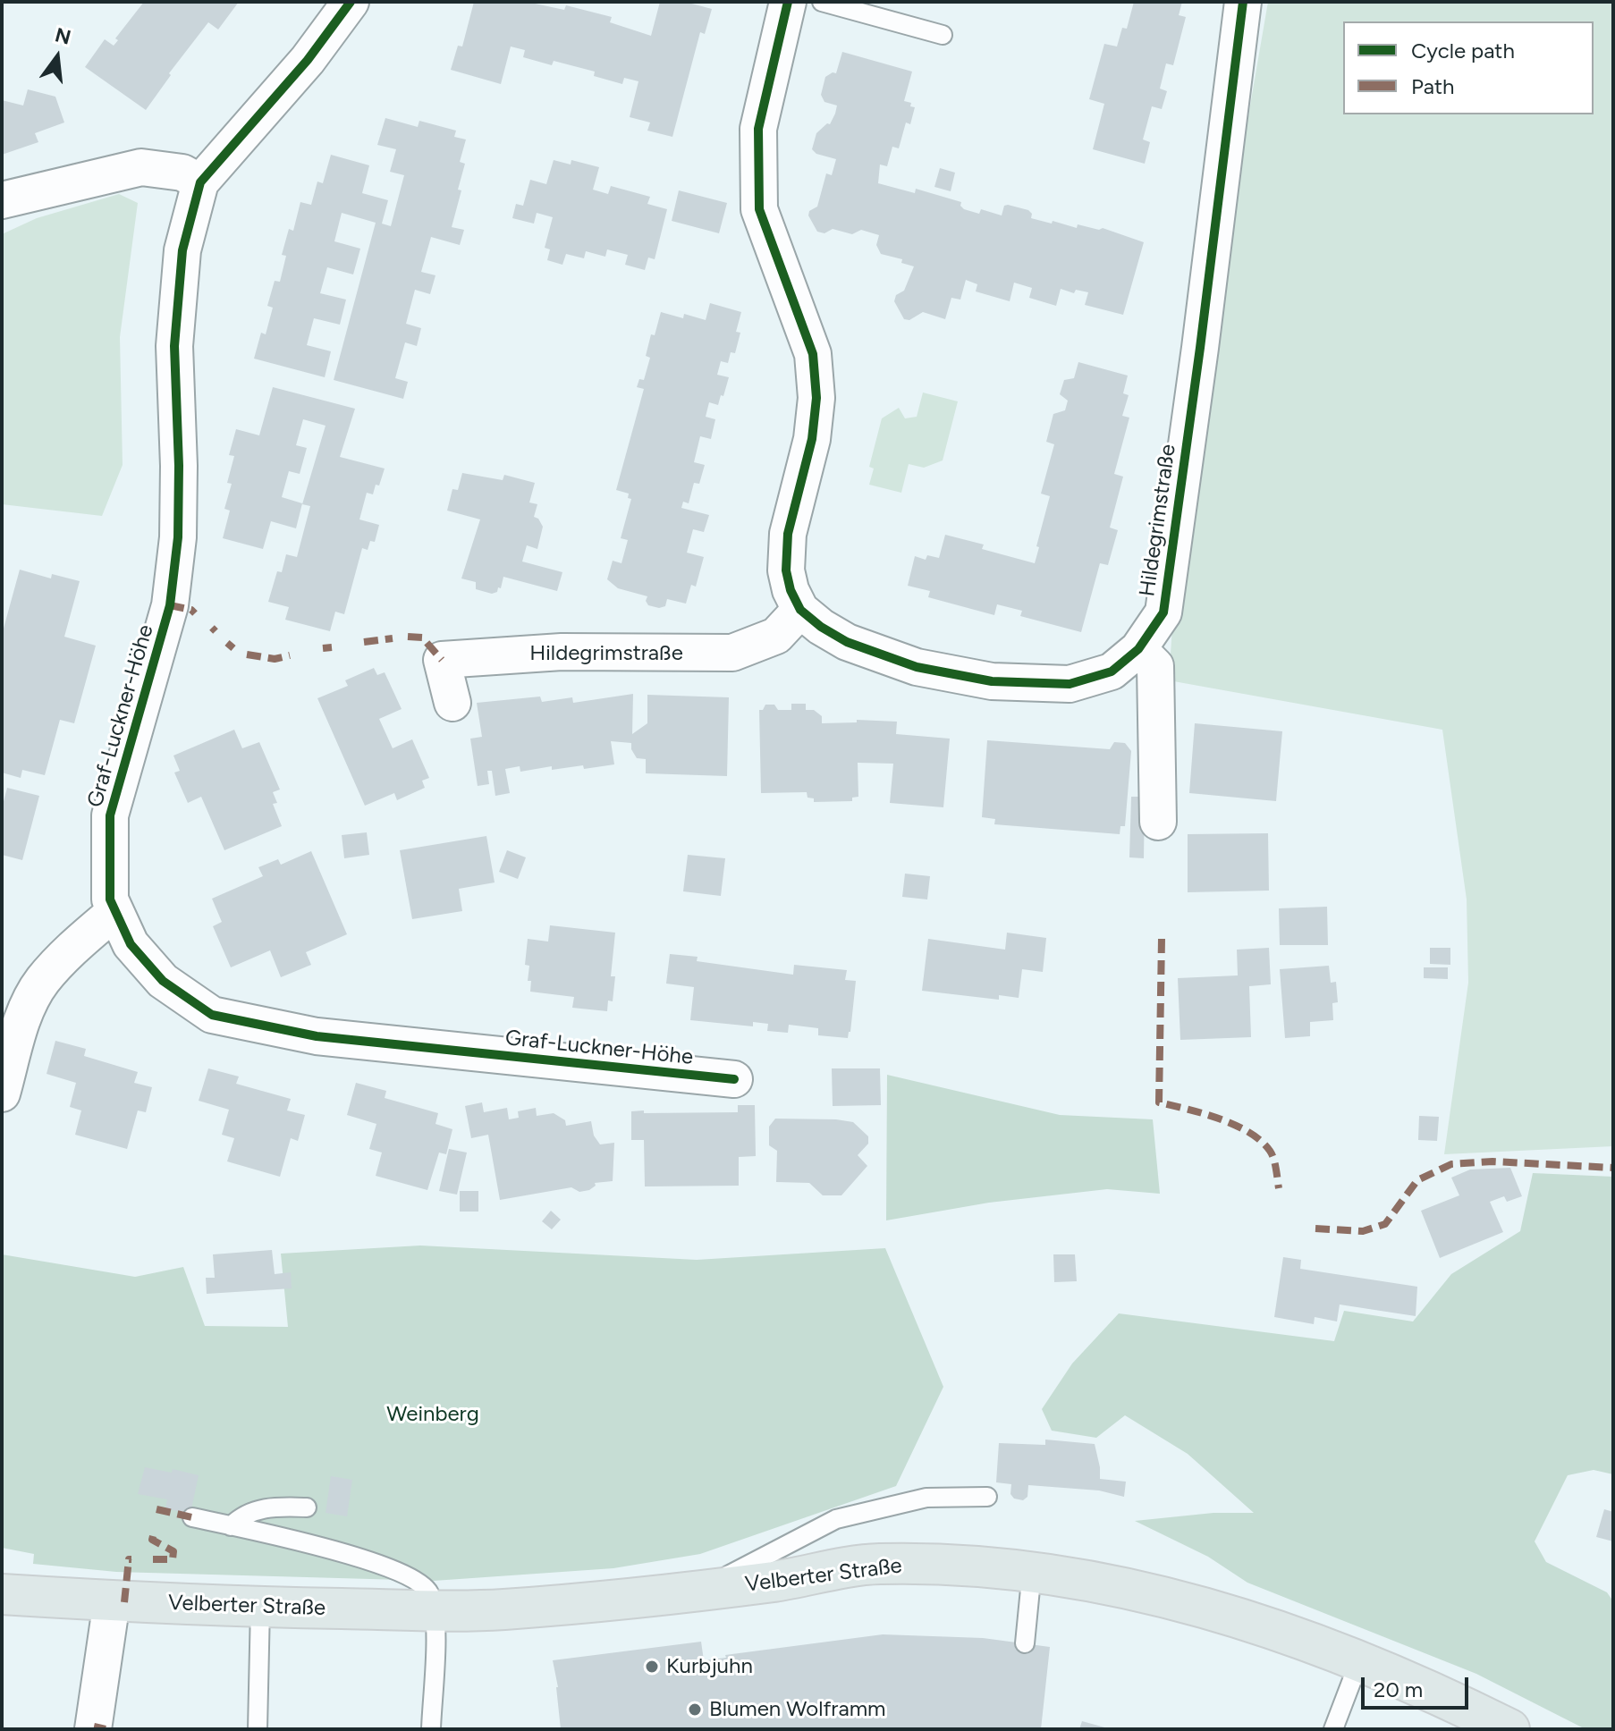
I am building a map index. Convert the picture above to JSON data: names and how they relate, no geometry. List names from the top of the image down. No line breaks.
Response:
{"streets":{"main road":["Velberter Straße"],"street":["Hildegrimstraße","Graf-Luckner-Höhe"]},"parks":["Weinberg"],"places":["Kurbjuhn","Blumen Wolframm"],"legend":["Cycle path","Path"],"scale_bar":"20 m","north":"top"}
